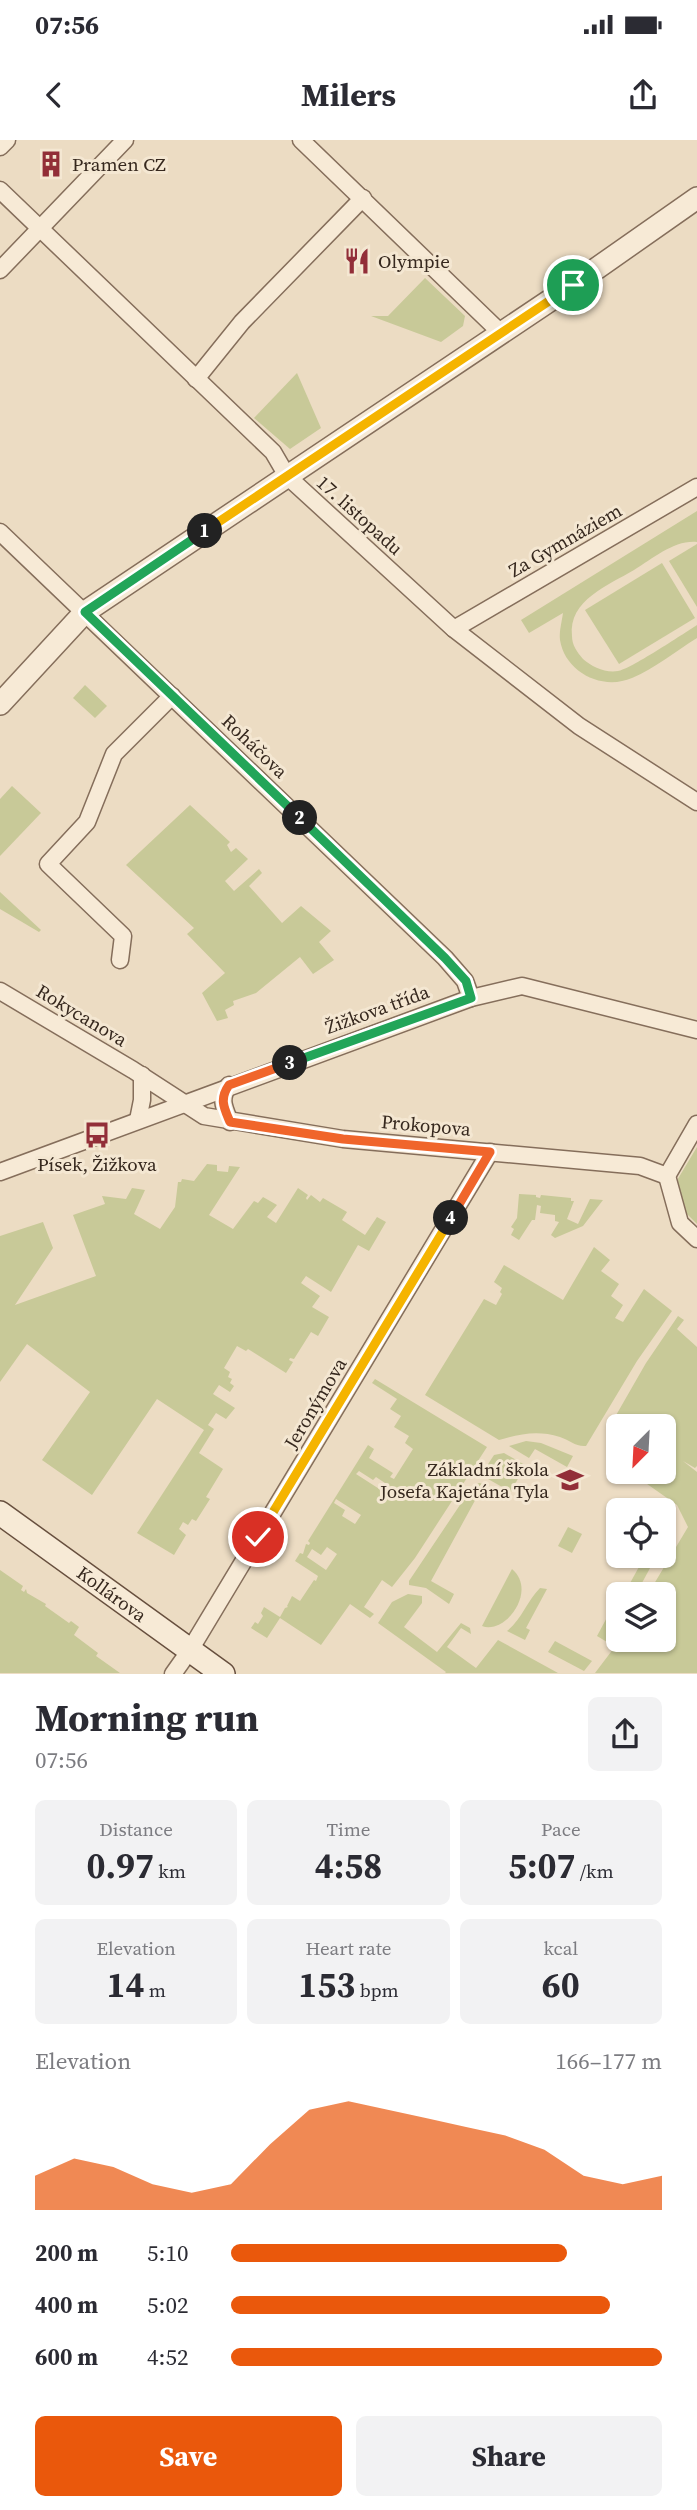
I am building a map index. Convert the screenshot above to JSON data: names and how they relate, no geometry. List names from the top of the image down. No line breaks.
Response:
{"streets":{"main road":["Kollárova"],"street":["17. listopadu","Za Gymnáziem","Roháčova","Žižkova třída","Rokycanova","Prokopova","Jeronýmova"]},"crossings":[["17. listopadu","Za Gymnáziem"],["Roháčova","Žižkova třída"],["Žižkova třída","Rokycanova"],["Žižkova třída","Prokopova"],["Rokycanova","Prokopova"],["Prokopova","Jeronýmova"],["Jeronýmova","Kollárova"]],"places":{"building":["Pramen CZ"],"restaurant":["Olympie"],"bus stop":["Písek, Žižkova"],"school or university":["Základní škola Josefa Kajetána Tyla"]},"north":"bottom left","page":{"status":"07:56","header":"Milers","pins":["1","2","3","4"],"heading":["Morning run","07:56"],"stats":[["Distance","0.97 km"],["Time","4:58"],["Pace","5:07 /km"],["Elevation","14 m"],["Heart rate","153 bpm"],["kcal","60"]],"chart":["Elevation","166–177 m"],"list":[{"name":"200 m","note":"5:10"},{"name":"400 m","note":"5:02"},{"name":"600 m","note":"4:52"}],"buttons":["Save","Share"]}}
